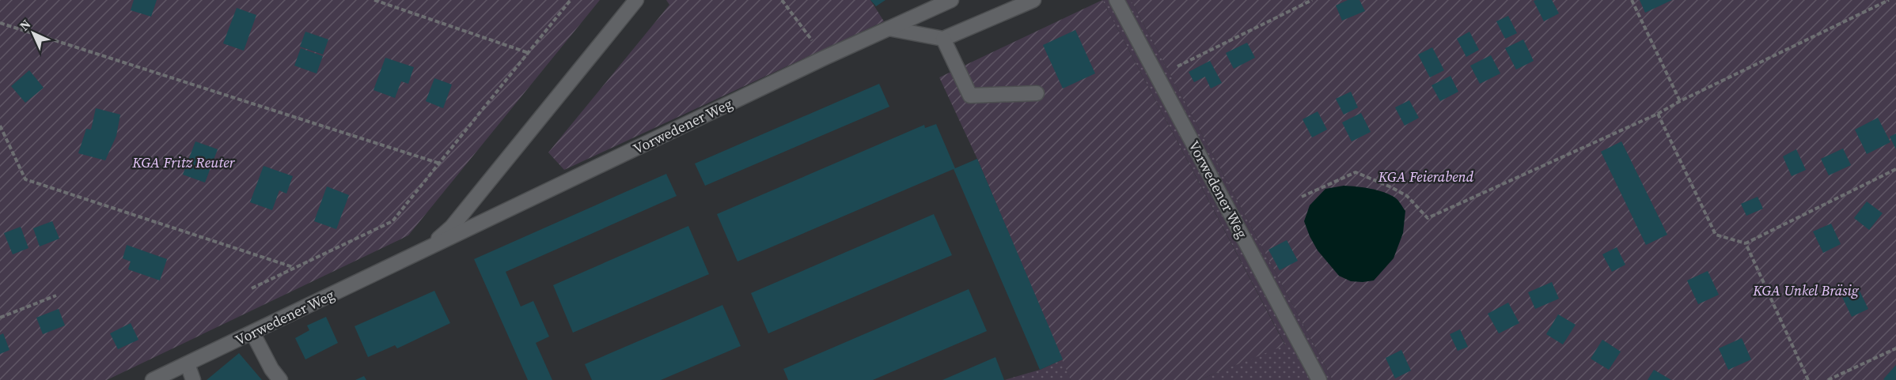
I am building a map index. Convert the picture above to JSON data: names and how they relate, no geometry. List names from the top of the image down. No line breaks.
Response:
{"streets":{"street":["Vorwedener Weg"]},"parks":["KGA Fritz Reuter","KGA Feierabend","KGA Unkel Bräsig"],"north":"top left"}
